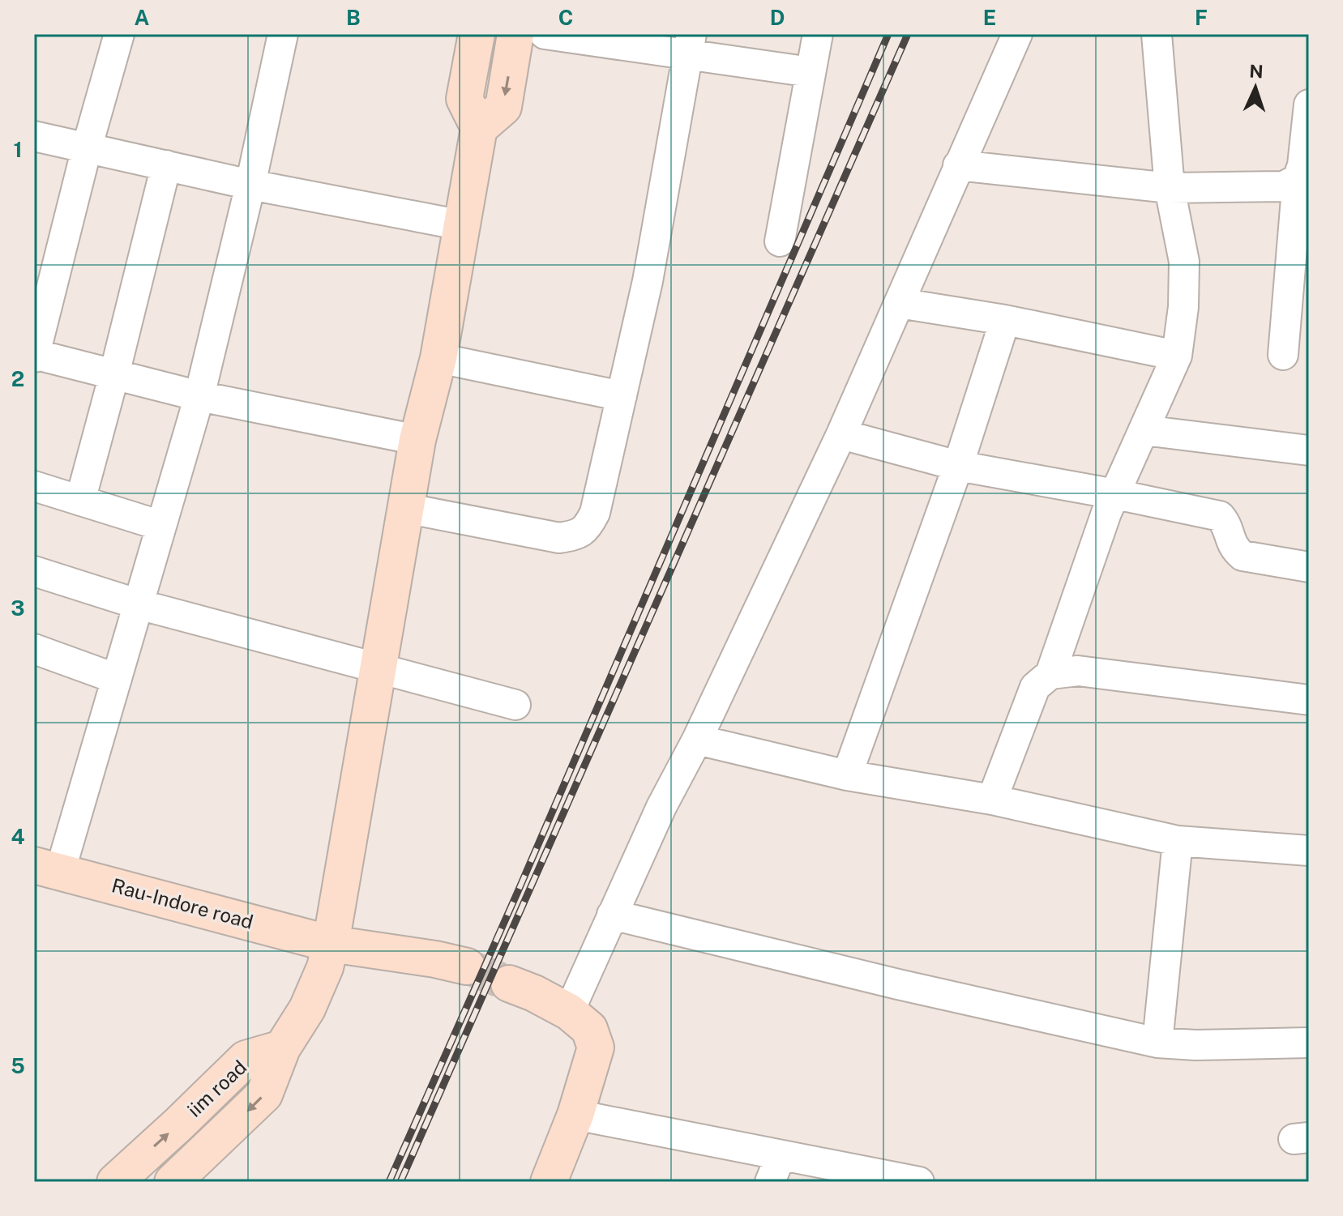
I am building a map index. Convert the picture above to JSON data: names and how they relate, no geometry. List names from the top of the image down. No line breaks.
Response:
{"streets":{"street":["Rau-Indore road","iim road"]},"north":"top","grid":{"columns":["A","B","C","D","E","F"],"rows":["1","2","3","4","5"]}}
